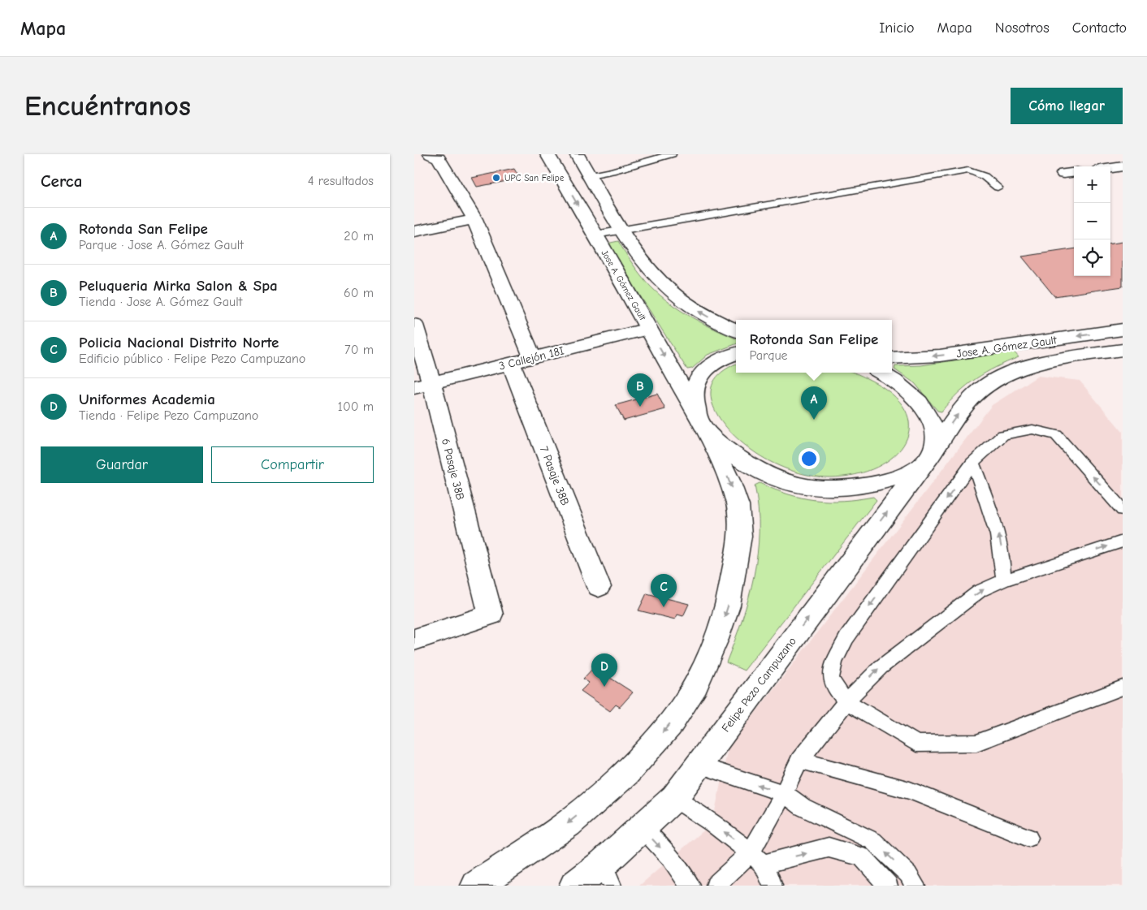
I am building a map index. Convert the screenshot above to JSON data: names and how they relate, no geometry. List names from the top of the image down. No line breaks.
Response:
{"streets":{"main road":["Jose A. Gómez Gault","3 Callejón 18I","6 Pasaje 38B","7 Pasaje 38B","Felipe Pezo Campuzano"]},"crossings":[["Jose A. Gómez Gault","3 Callejón 18I"],["Jose A. Gómez Gault","Felipe Pezo Campuzano"],["3 Callejón 18I","6 Pasaje 38B"],["3 Callejón 18I","7 Pasaje 38B"]],"one_way":["Felipe Pezo Campuzano"],"places":["UPC San Felipe"],"page":{"header":"Mapa","nav":["Inicio","Mapa","Nosotros","Contacto"],"buttons":["Cómo llegar",["Guardar","Compartir"]],"title":"Encuéntranos","heading":["Cerca","4 resultados"],"map_buttons":["+","−"],"list":[{"mark":"A","name":"Rotonda San Felipe","note":"Parque · Jose A. Gómez Gault","value":"20 m"},{"mark":"B","name":"Peluqueria Mirka Salon & Spa","note":"Tienda · Jose A. Gómez Gault","value":"60 m"},{"mark":"C","name":"Policia Nacional Distrito Norte","note":"Edificio público · Felipe Pezo Campuzano","value":"70 m"},{"mark":"D","name":"Uniformes Academia","note":"Tienda · Felipe Pezo Campuzano","value":"100 m"}],"popup":["Rotonda San Felipe","Parque"],"pins":["B","A","C","D"]}}
